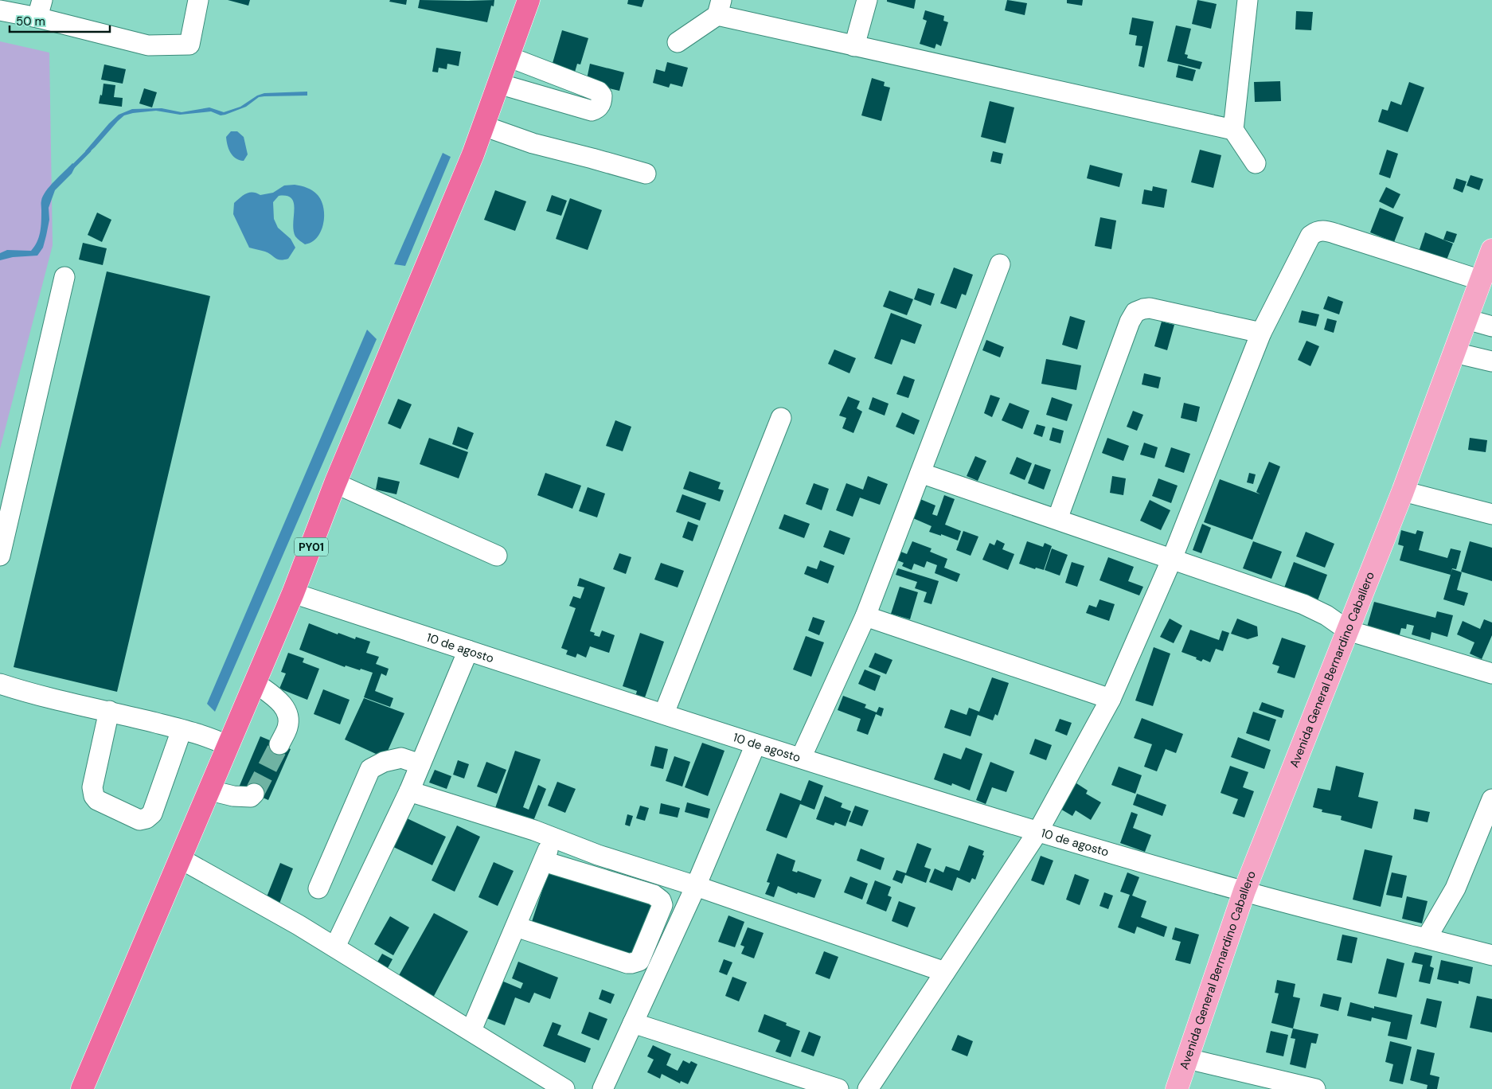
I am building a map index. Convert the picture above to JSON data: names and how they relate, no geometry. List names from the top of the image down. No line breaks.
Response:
{"streets":{"highway":["PY01"],"main road":["Avenida General Bernardino Caballero"],"street":["10 de agosto"]},"crossings":[["PY01","10 de agosto"],["10 de agosto","Avenida General Bernardino Caballero"]],"scale_bar":"50 m"}
